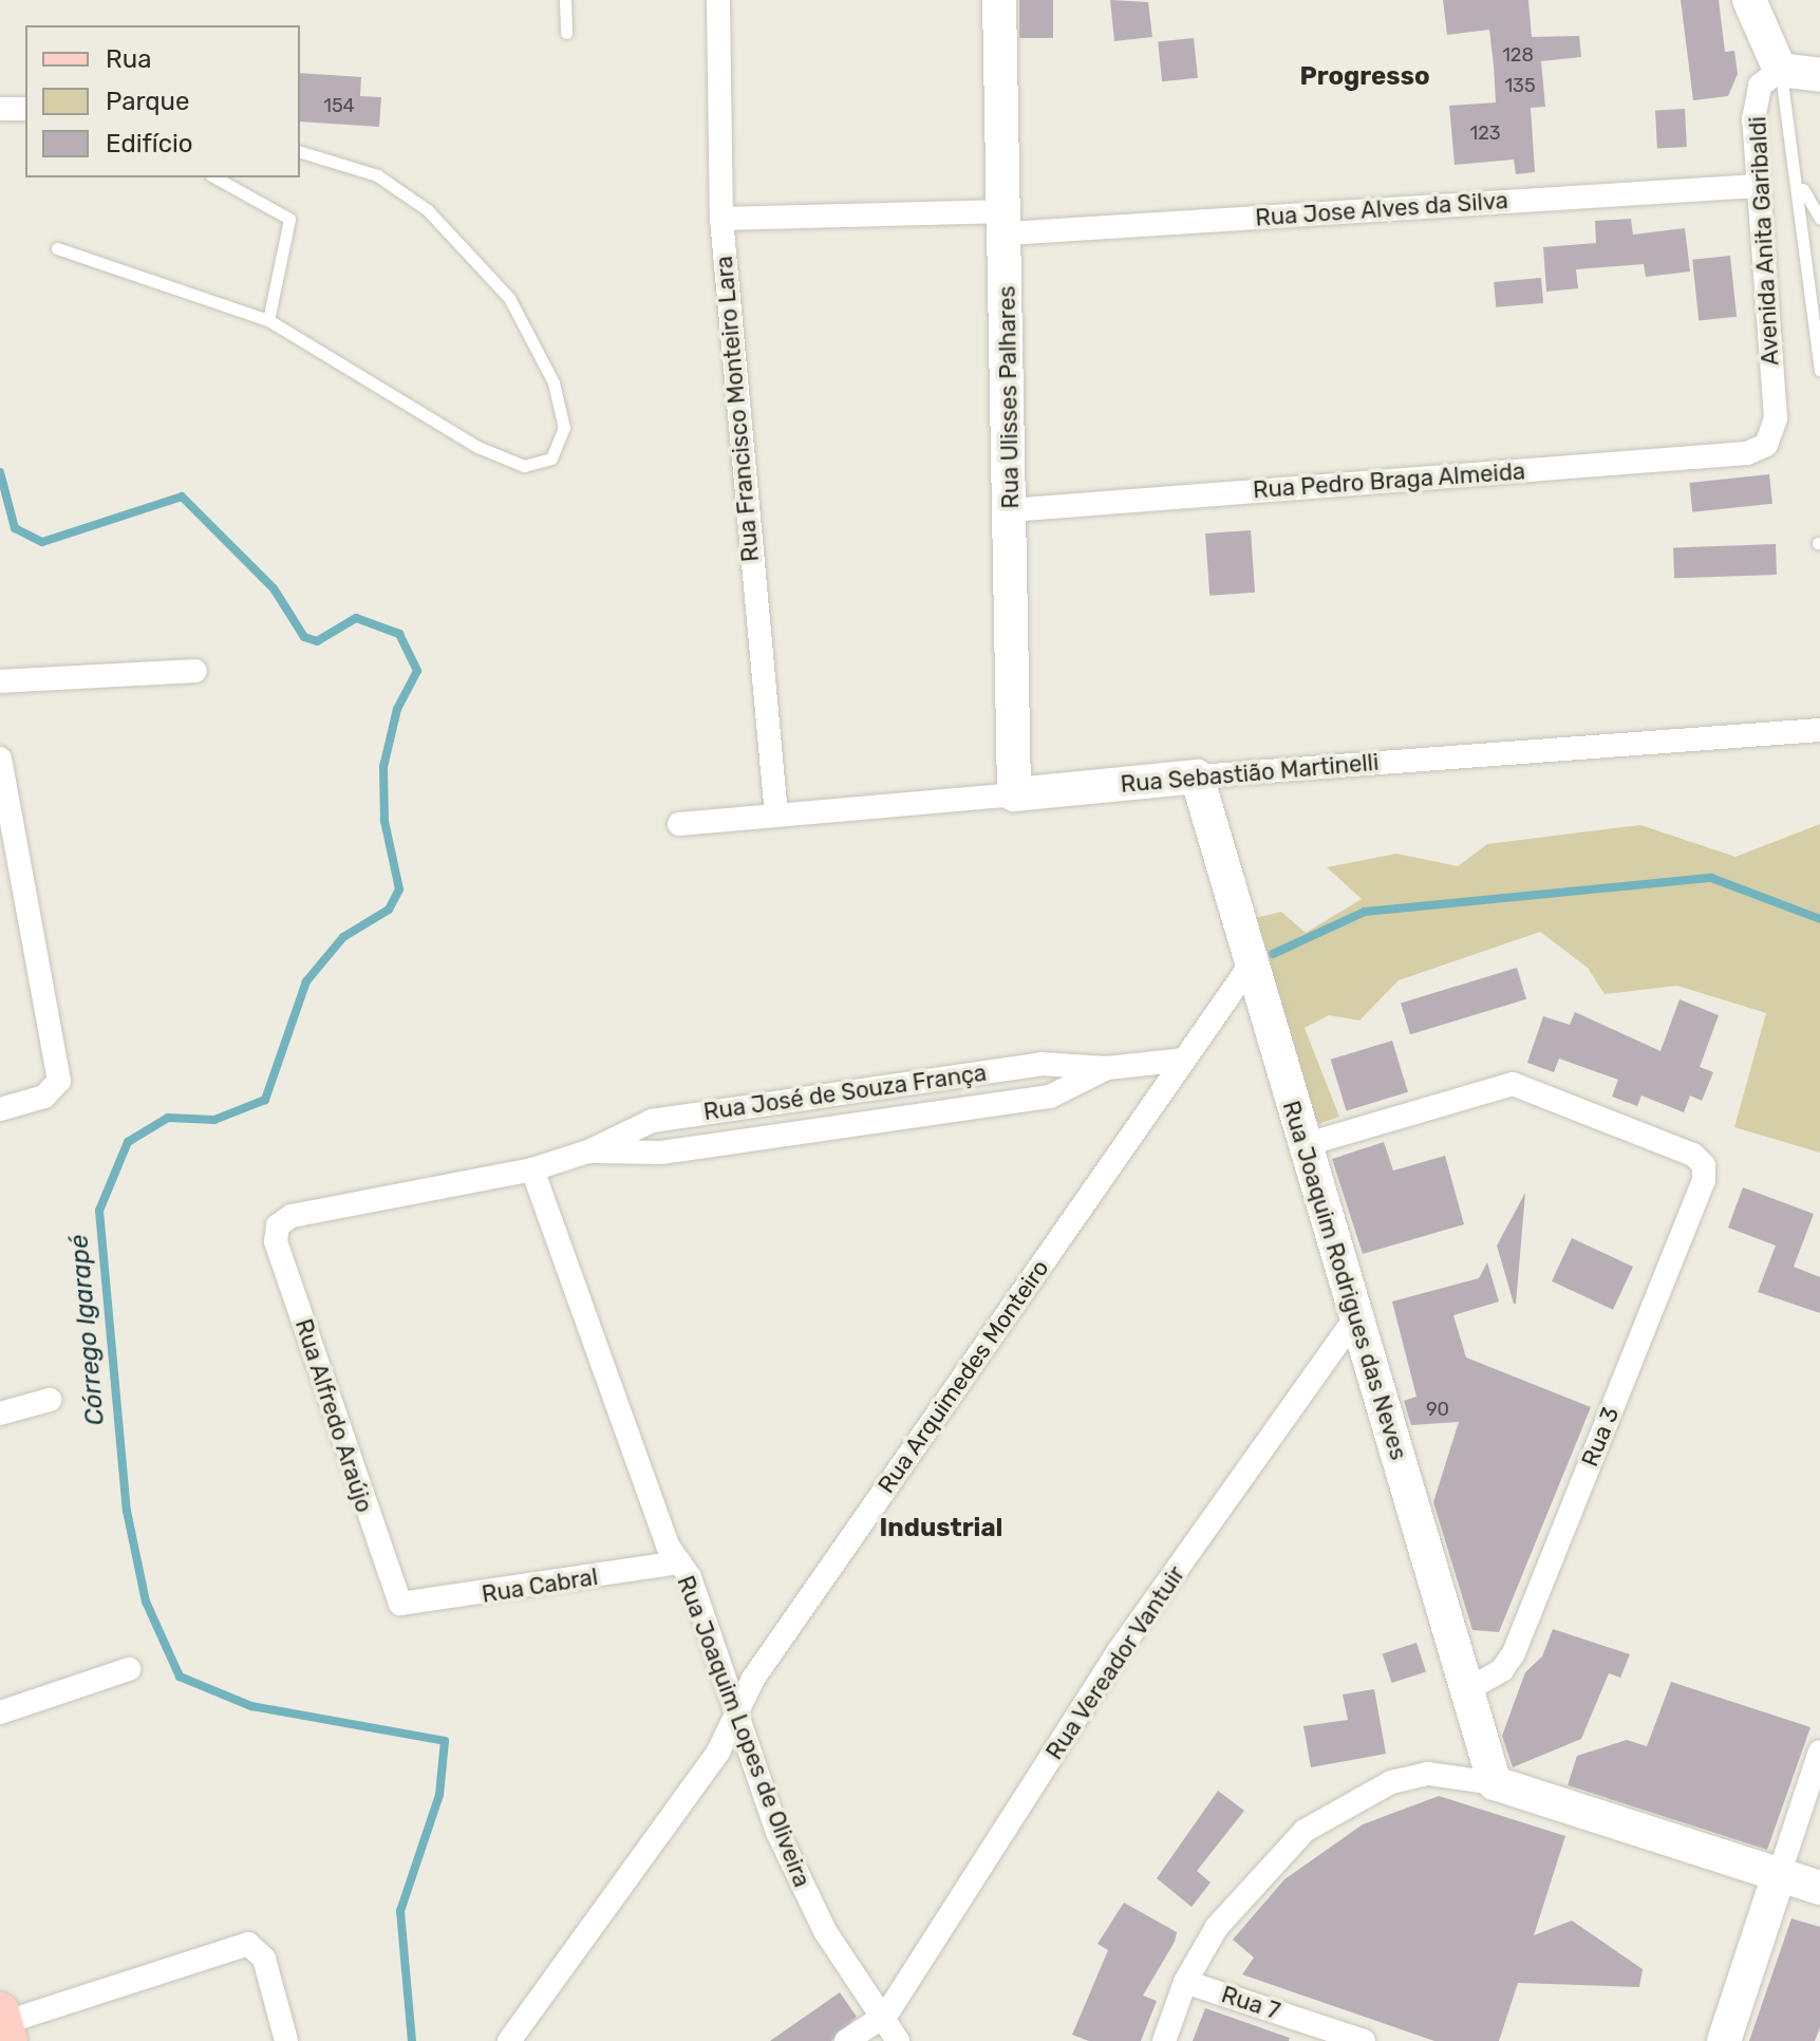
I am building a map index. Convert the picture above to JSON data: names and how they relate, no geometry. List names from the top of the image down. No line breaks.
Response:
{"streets":{"street":["Rua Jose Alves da Silva","Avenida Anita Garibaldi","Rua Ulisses Palhares","Rua Francisco Monteiro Lara","Rua Pedro Braga Almeida","Rua Sebastião Martinelli","Rua José de Souza França","Rua Joaquim Rodrigues das Neves","Rua Arquimedes Monteiro","Rua Alfredo Araújo","Rua 3","Rua Cabral","Rua Vereador Vantuir","Rua Joaquim Lopes de Oliveira","Rua 7"]},"crossings":[["Rua Jose Alves da Silva","Avenida Anita Garibaldi"],["Rua Jose Alves da Silva","Rua Ulisses Palhares"],["Rua Jose Alves da Silva","Rua Francisco Monteiro Lara"],["Avenida Anita Garibaldi","Rua Pedro Braga Almeida"],["Rua Ulisses Palhares","Rua Pedro Braga Almeida"],["Rua Ulisses Palhares","Rua Sebastião Martinelli"],["Rua Francisco Monteiro Lara","Rua Sebastião Martinelli"],["Rua Sebastião Martinelli","Rua Joaquim Rodrigues das Neves"],["Rua José de Souza França","Rua Arquimedes Monteiro"],["Rua José de Souza França","Rua Alfredo Araújo"],["Rua José de Souza França","Rua Joaquim Lopes de Oliveira"],["Rua Joaquim Rodrigues das Neves","Rua Arquimedes Monteiro"],["Rua Joaquim Rodrigues das Neves","Rua 3"],["Rua Joaquim Rodrigues das Neves","Rua Vereador Vantuir"],["Rua Arquimedes Monteiro","Rua Joaquim Lopes de Oliveira"],["Rua Alfredo Araújo","Rua Cabral"],["Rua Cabral","Rua Joaquim Lopes de Oliveira"],["Rua Vereador Vantuir","Rua Joaquim Lopes de Oliveira"]],"districts":["Progresso","Industrial"],"water":["Córrego Igarapé"],"house_numbers":["128","135","154","123","90"],"legend":["Rua","Parque","Edifício"]}
